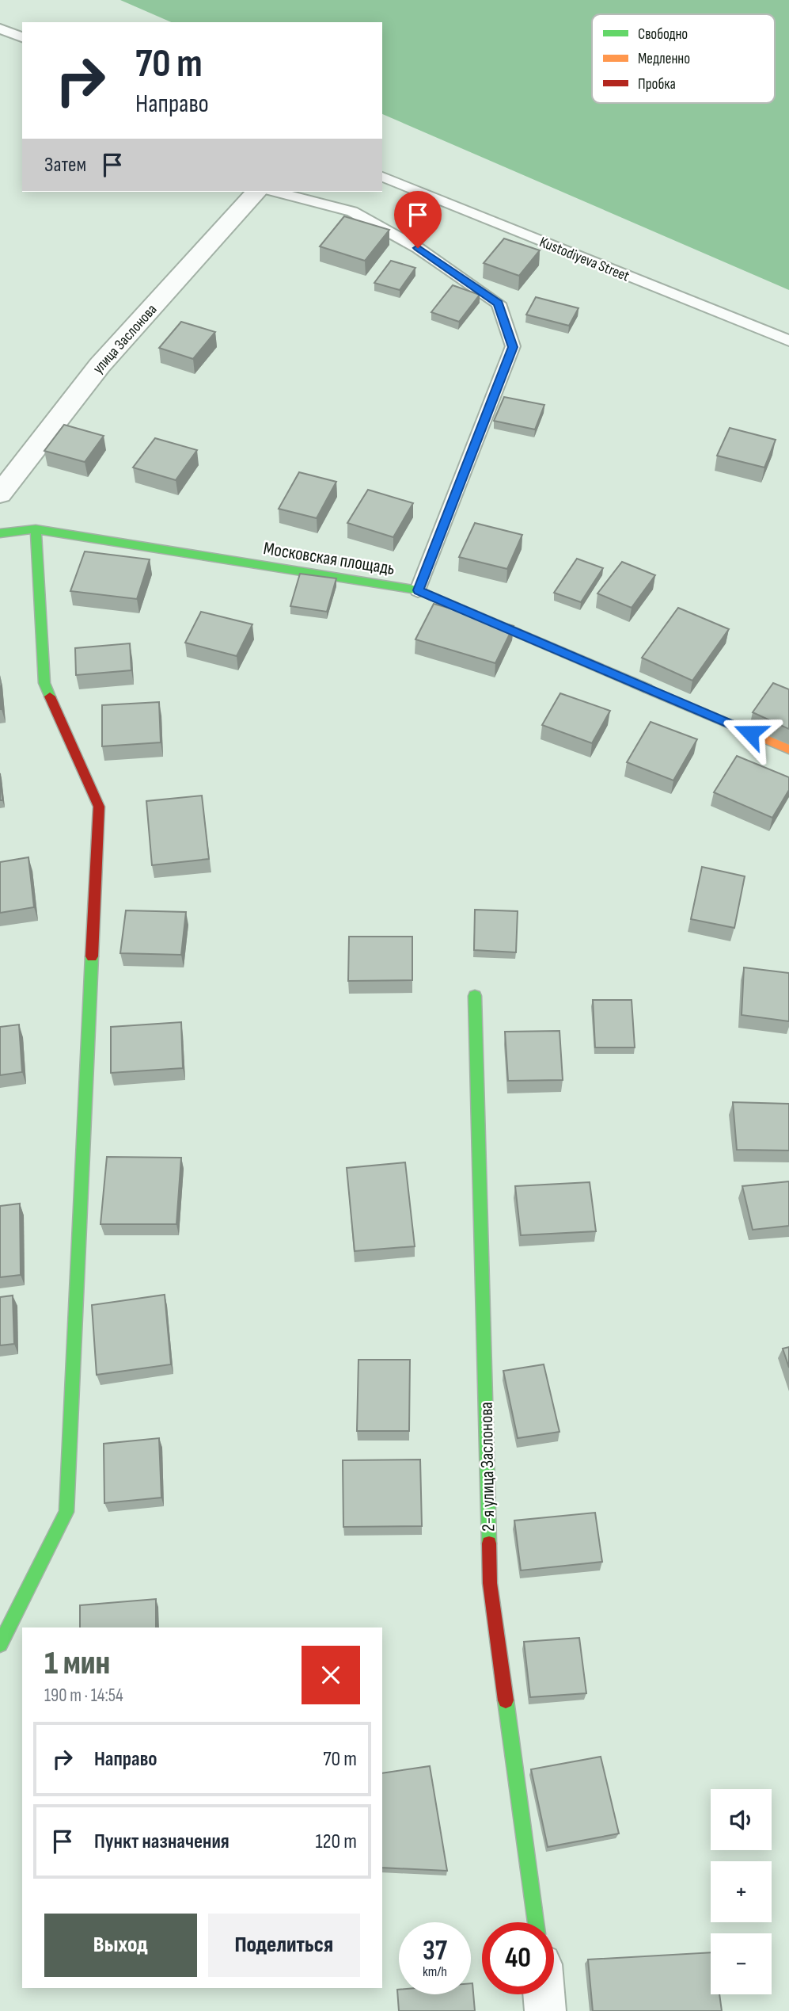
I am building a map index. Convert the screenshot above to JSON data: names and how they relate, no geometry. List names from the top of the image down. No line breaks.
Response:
{"streets":{"street":["улица Заслонова","Московская площадь","2-я улица Заслонова"],"lane":["Kustodiyeva Street"]},"legend":["Свободно","Медленно","Пробка"],"page":{"turn":["70 m","Направо"],"then":"Затем","heading":["1 мин","190 m · 14:54"],"list":[{"name":"Направо","value":"70 m"},{"name":"Пункт назначения","value":"120 m"}],"map_buttons":["+","−"],"buttons":["Выход","Поделиться"],"speed":"37 km/h","limit":"40"}}
